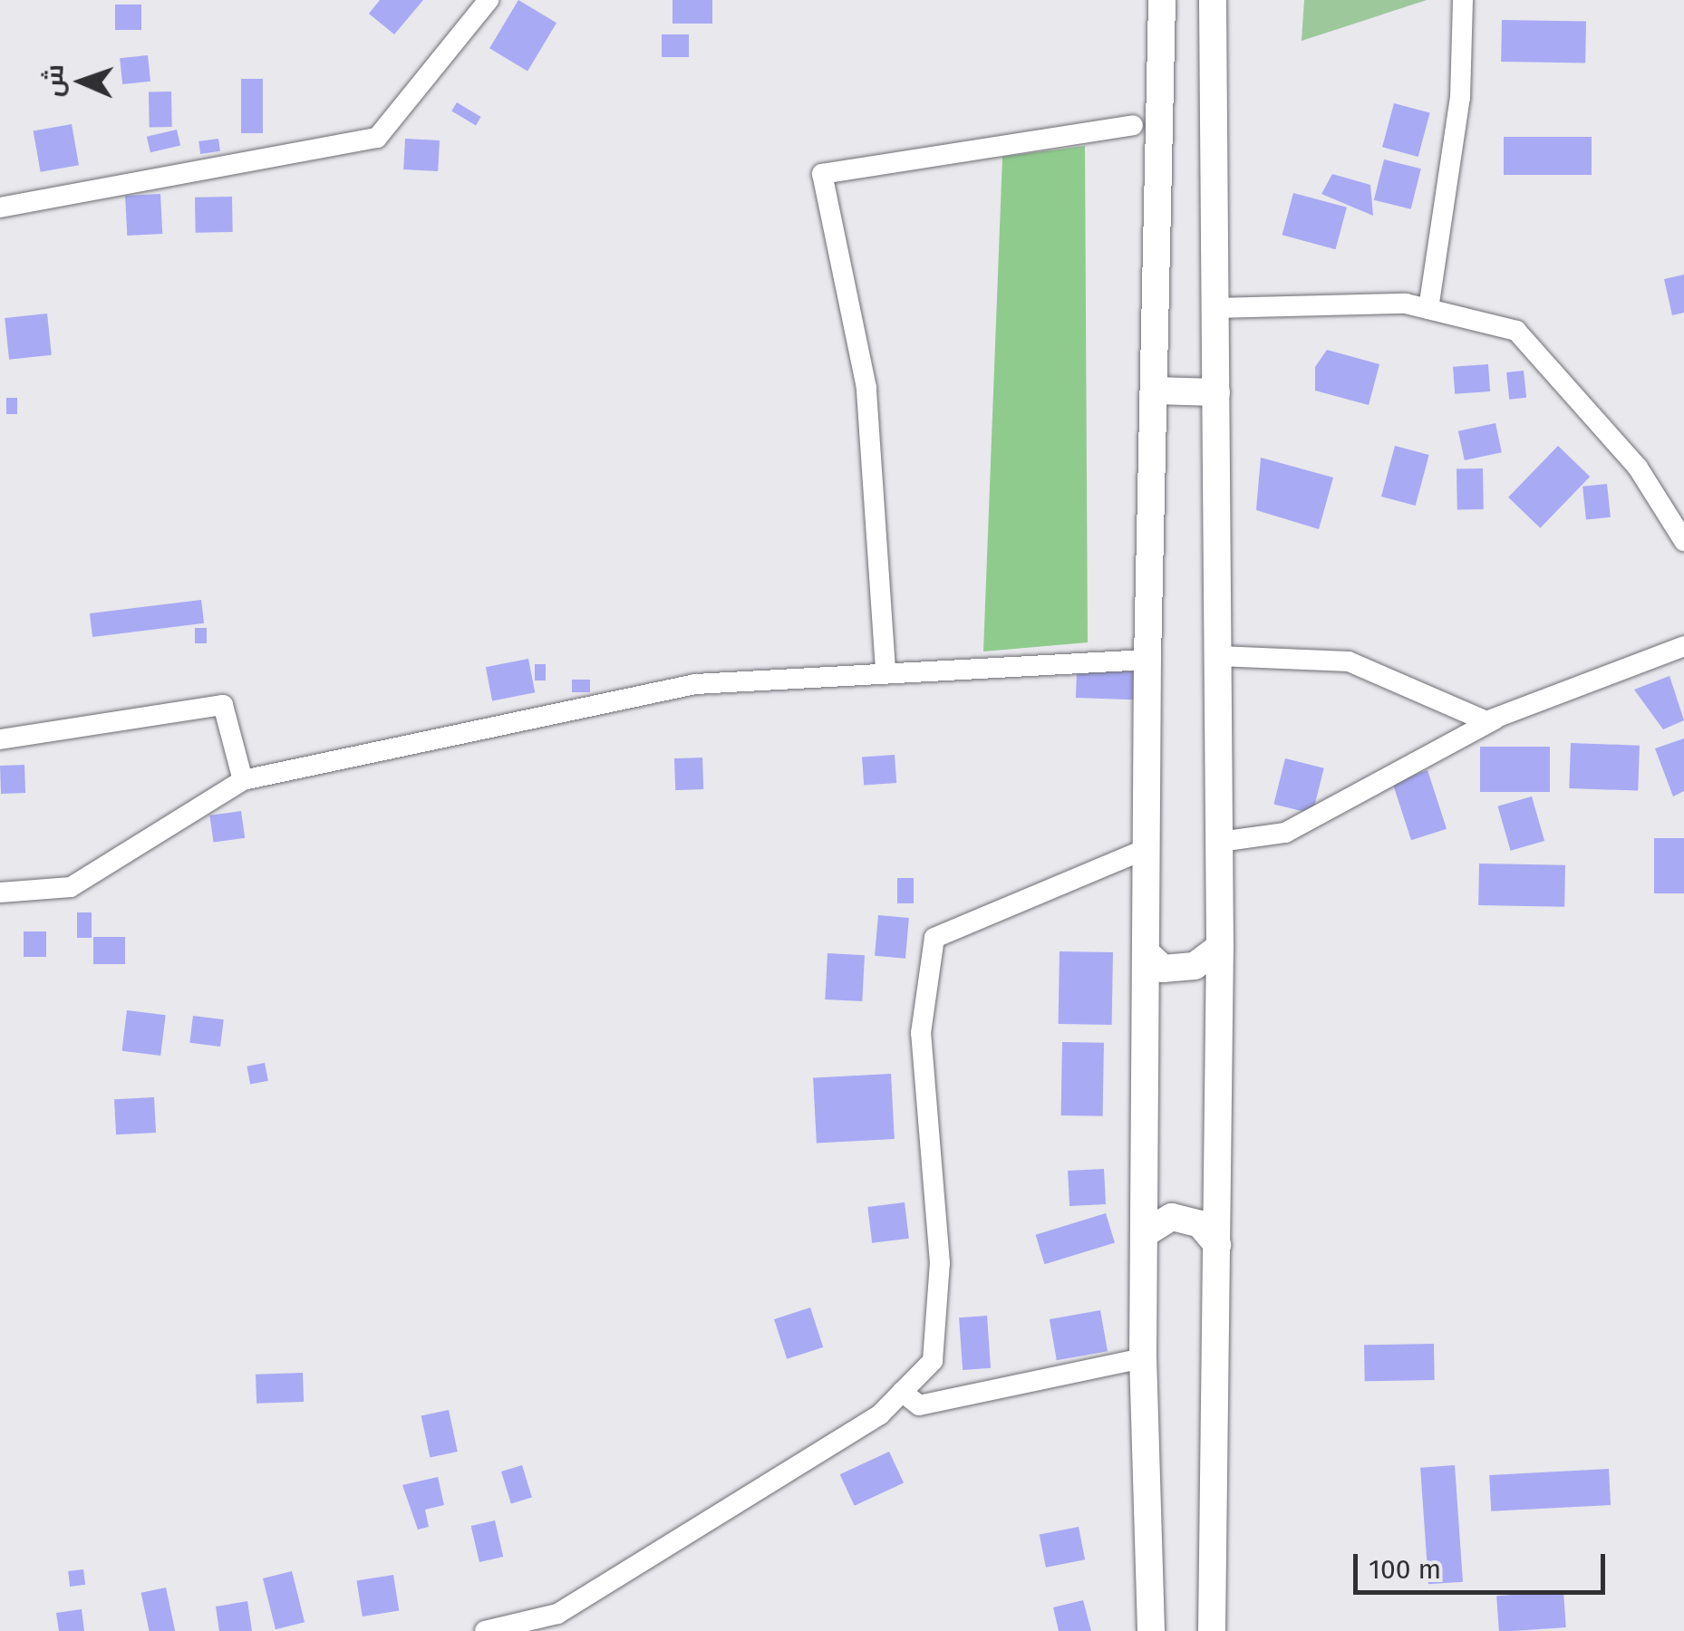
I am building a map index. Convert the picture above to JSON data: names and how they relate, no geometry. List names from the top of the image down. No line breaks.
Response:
{"scale_bar":"100 m","north":"left"}
